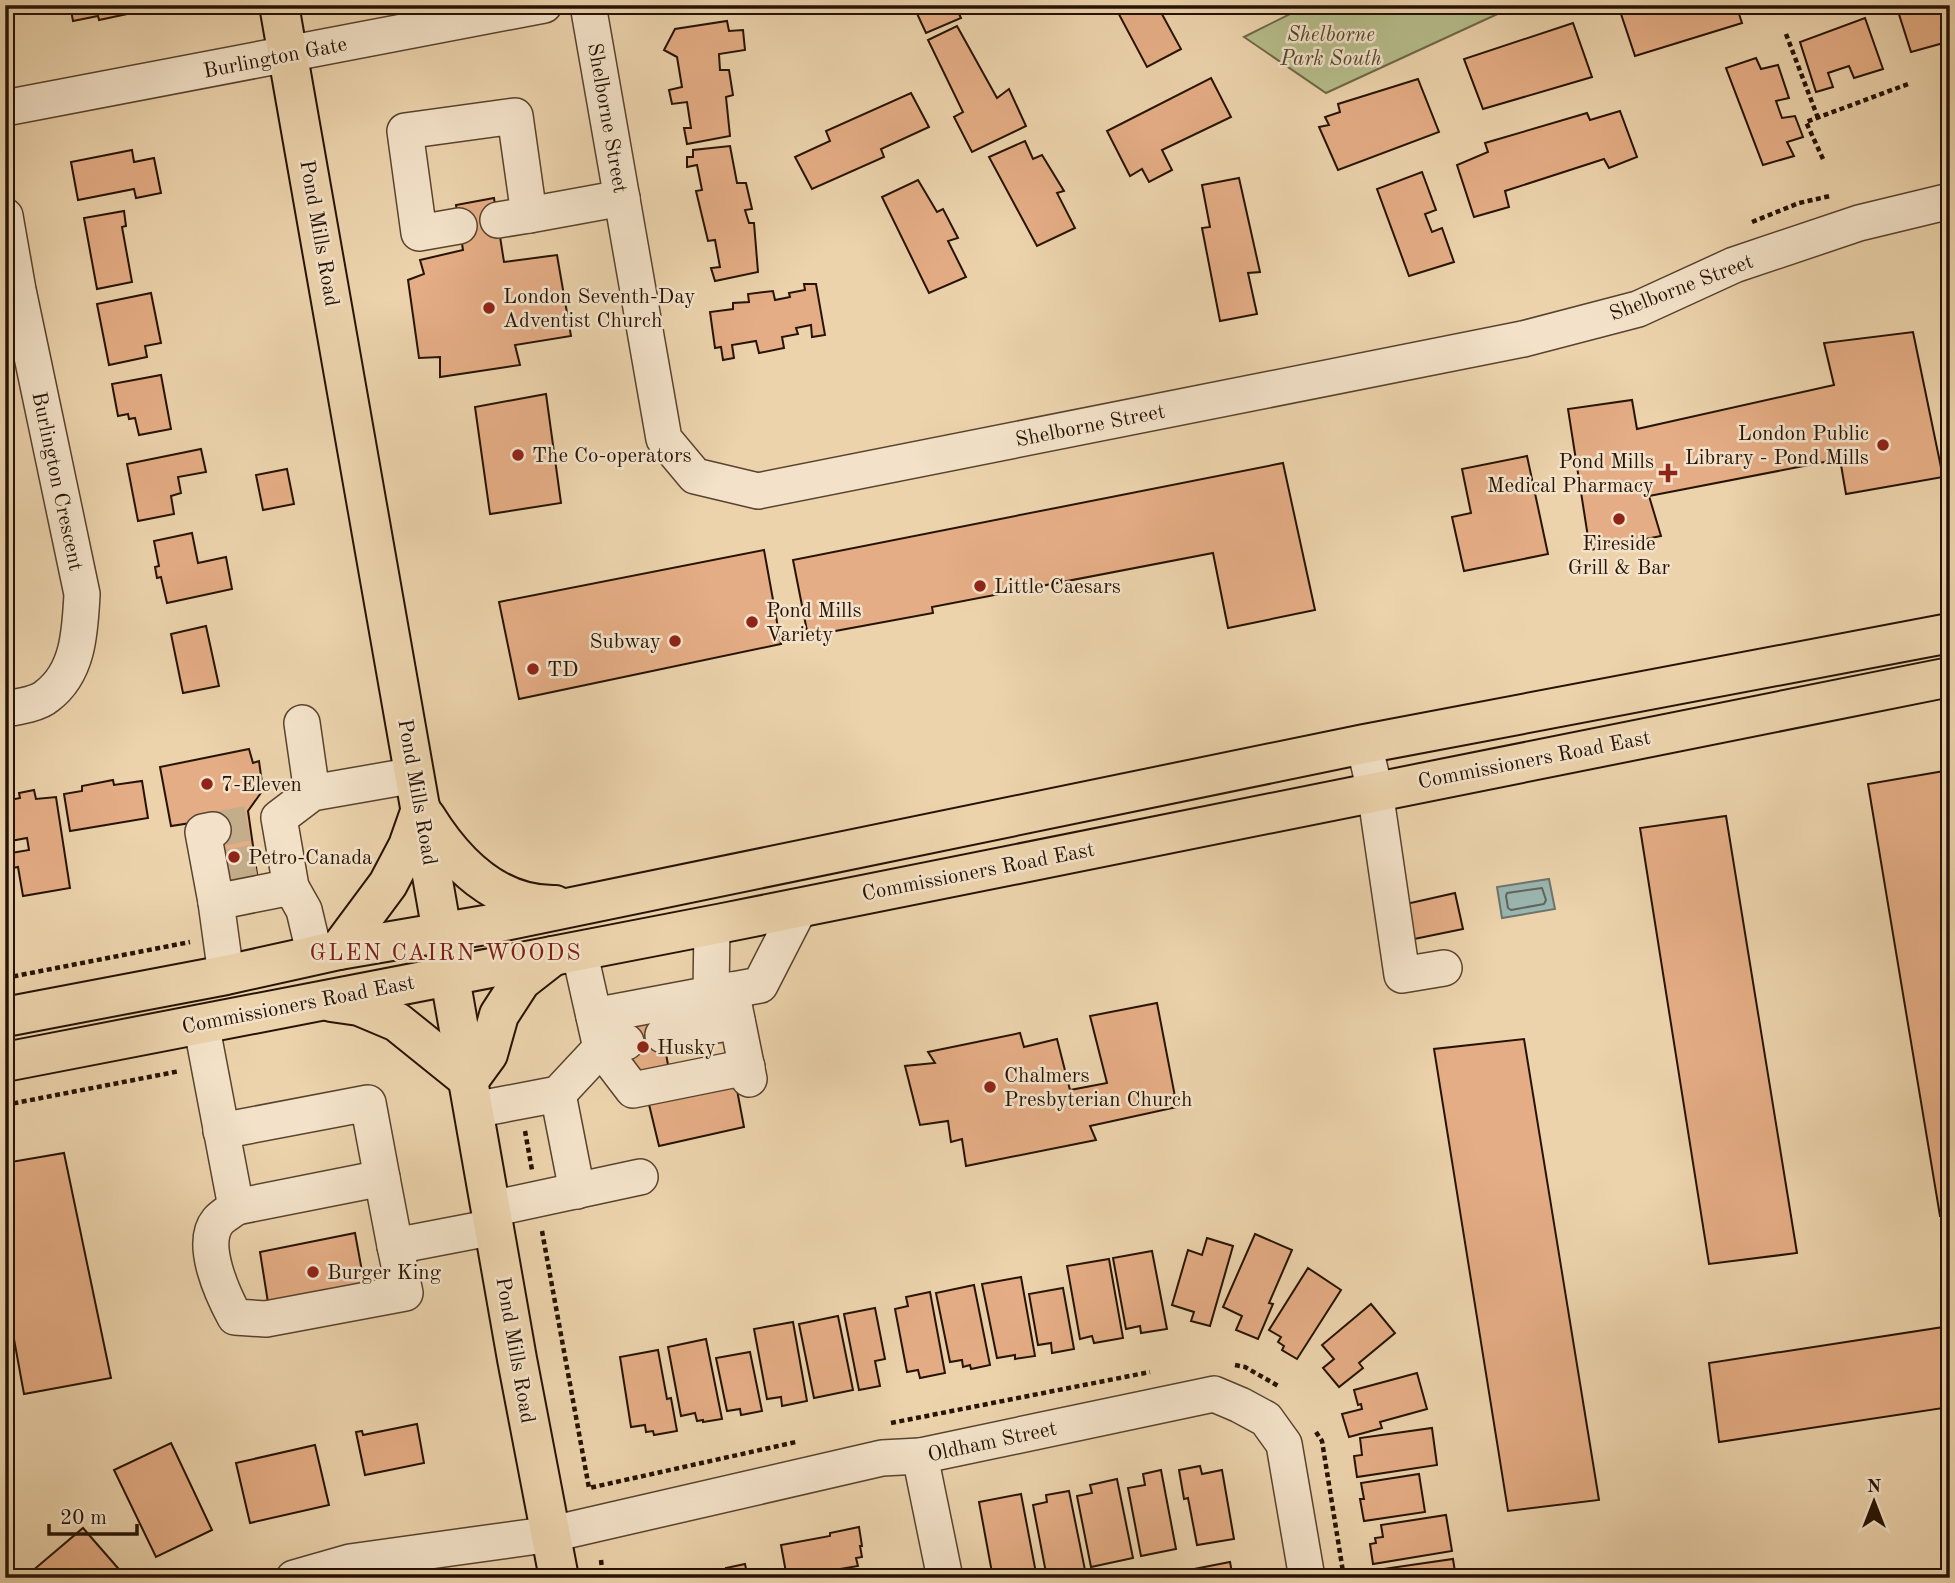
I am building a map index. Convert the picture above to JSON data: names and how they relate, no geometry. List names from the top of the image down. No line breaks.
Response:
{"streets":{"main road":["Pond Mills Road","Commissioners Road East"],"street":["Burlington Gate","Shelborne Street","Burlington Crescent","Oldham Street"]},"crossings":[["Burlington Gate","Pond Mills Road"],["Pond Mills Road","Commissioners Road East"],["Pond Mills Road","Oldham Street"]],"districts":["GLEN CAIRN WOODS"],"parks":["Shelborne Park South"],"places":{"other":["London Seventh-Day Adventist Church","London Public Library - Pond Mills","The Co-operators","Fireside Grill & Bar","Little Caesars","Pond Mills Variety","Subway","TD","7-Eleven","Petro-Canada","Husky","Chalmers Presbyterian Church","Burger King"],"health":["Pond Mills Medical Pharmacy"]},"scale_bar":"20 m","north":"top"}
